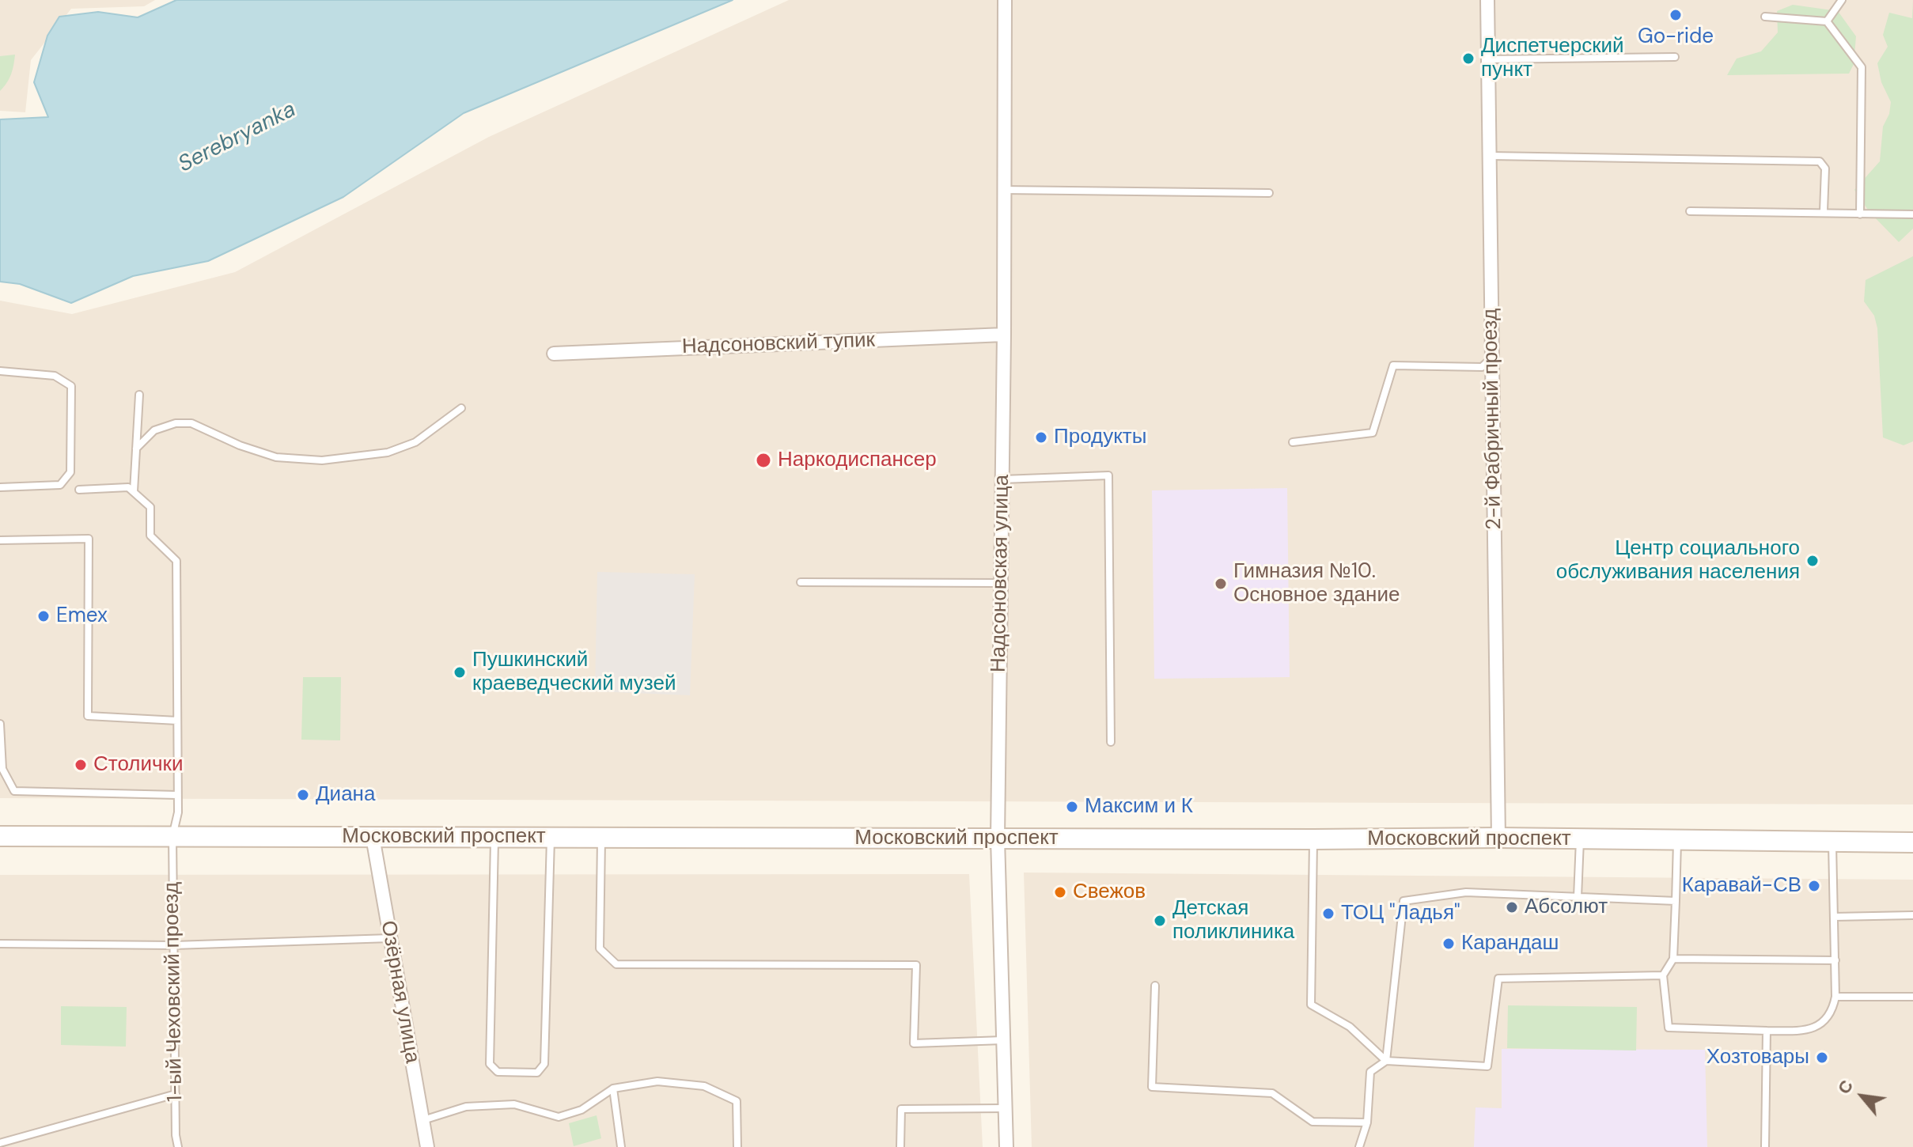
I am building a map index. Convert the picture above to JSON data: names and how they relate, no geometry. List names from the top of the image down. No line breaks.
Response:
{"streets":{"main road":["Московский проспект"],"street":["Надсоновский тупик","2-й Фабричный проезд","Надсоновская улица","Озёрная улица"],"lane":["1-ый Чеховский проезд"]},"crossings":[["Надсоновский тупик","Надсоновская улица"],["2-й Фабричный проезд","Московский проспект"],["Надсоновская улица","Московский проспект"],["Московский проспект","1-ый Чеховский проезд"],["Московский проспект","Озёрная улица"]],"water":["Serebryanka"],"places":["Go-ride","Диспетчерский пункт","Продукты","Наркодиспансер","Центр социального обслуживания населения","Гимназия №10. Основное здание","Emex","Пушкинский краеведческий музей","Столички","Диана","Максим и К","Каравай-СВ","Свежов","Абсолют","ТОЦ \"Ладья\"","Детская поликлиника","Карандаш","Хозтовары"],"north":"top left"}
